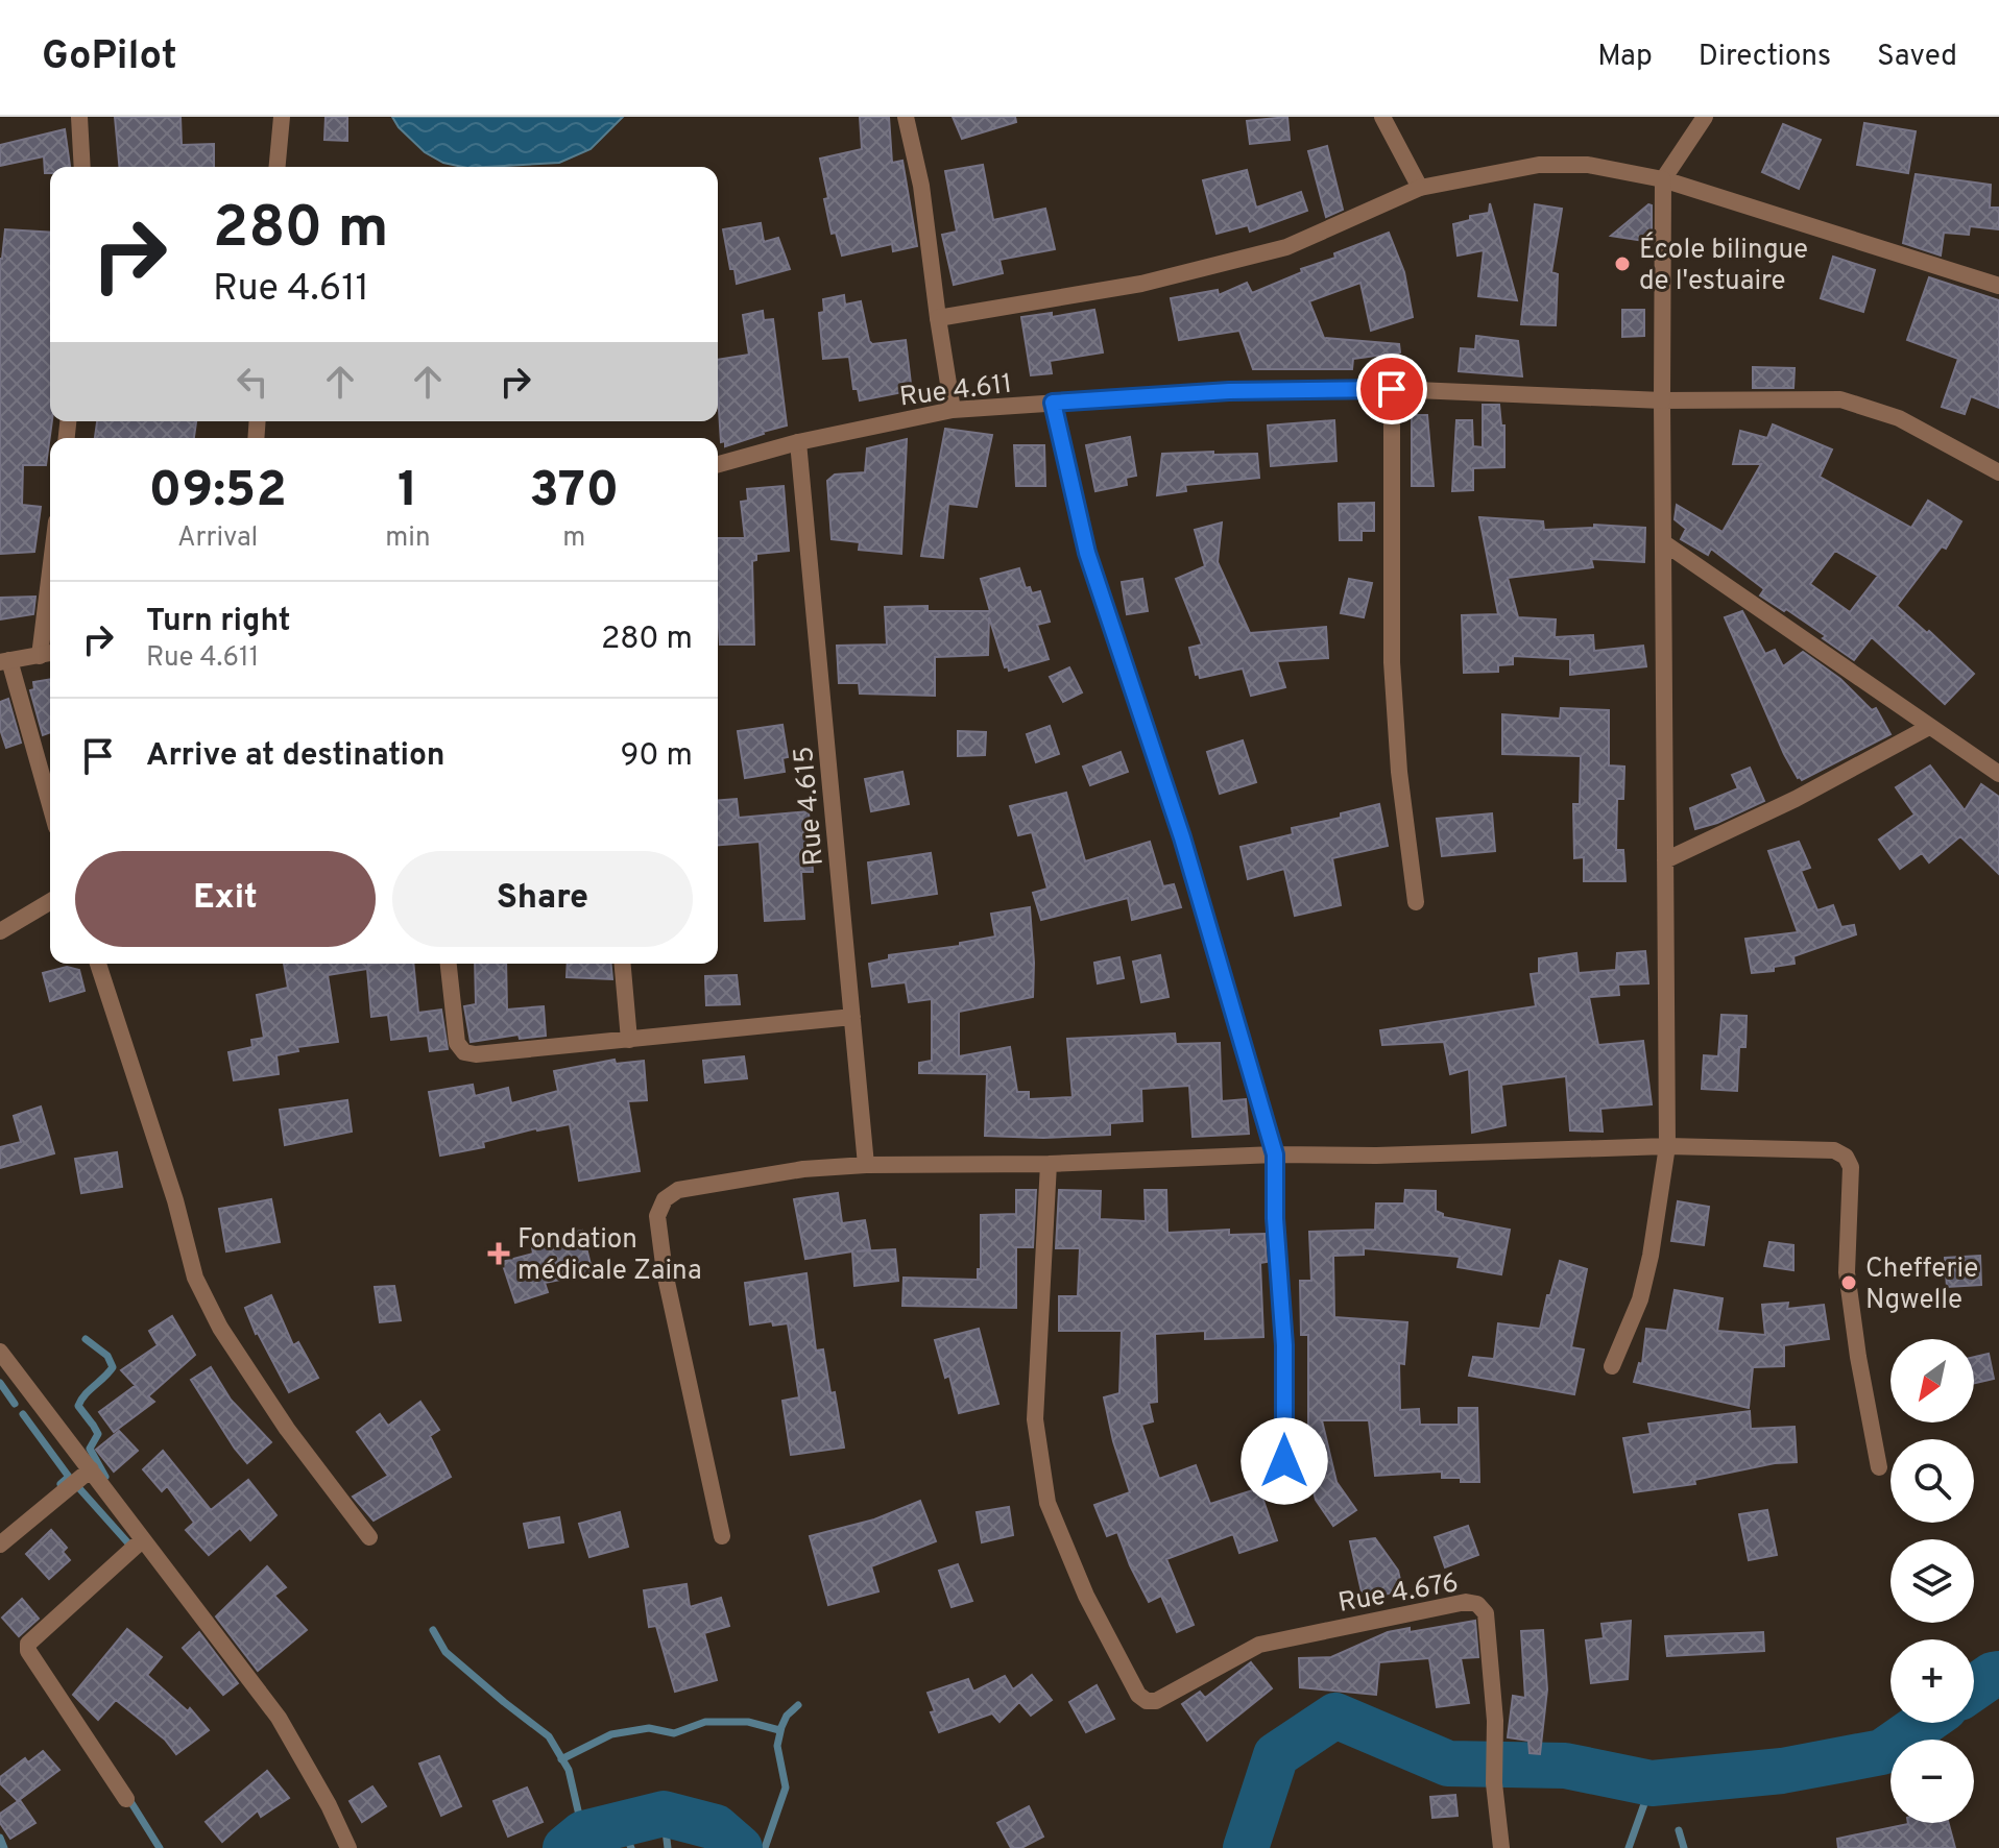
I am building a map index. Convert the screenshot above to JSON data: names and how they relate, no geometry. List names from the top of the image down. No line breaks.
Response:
{"streets":{"street":["Rue 4.611","Rue 4.615","Rue 4.676"]},"crossings":[["Rue 4.611","Rue 4.615"]],"places":{"other":["École bilingue de l'estuaire","Chefferie Ngwelle"],"health":["Fondation médicale Zaina"]},"north":"bottom left","page":{"header":"GoPilot","nav":["Map","Directions","Saved"],"turn":["280 m","Rue 4.611"],"eta":["09:52","Arrival","1","min","370","m"],"list":[{"name":"Turn right","note":"Rue 4.611","value":"280 m"},{"name":"Arrive at destination","value":"90 m"}],"buttons":["Exit","Share"],"map_buttons":["+","−"]}}
